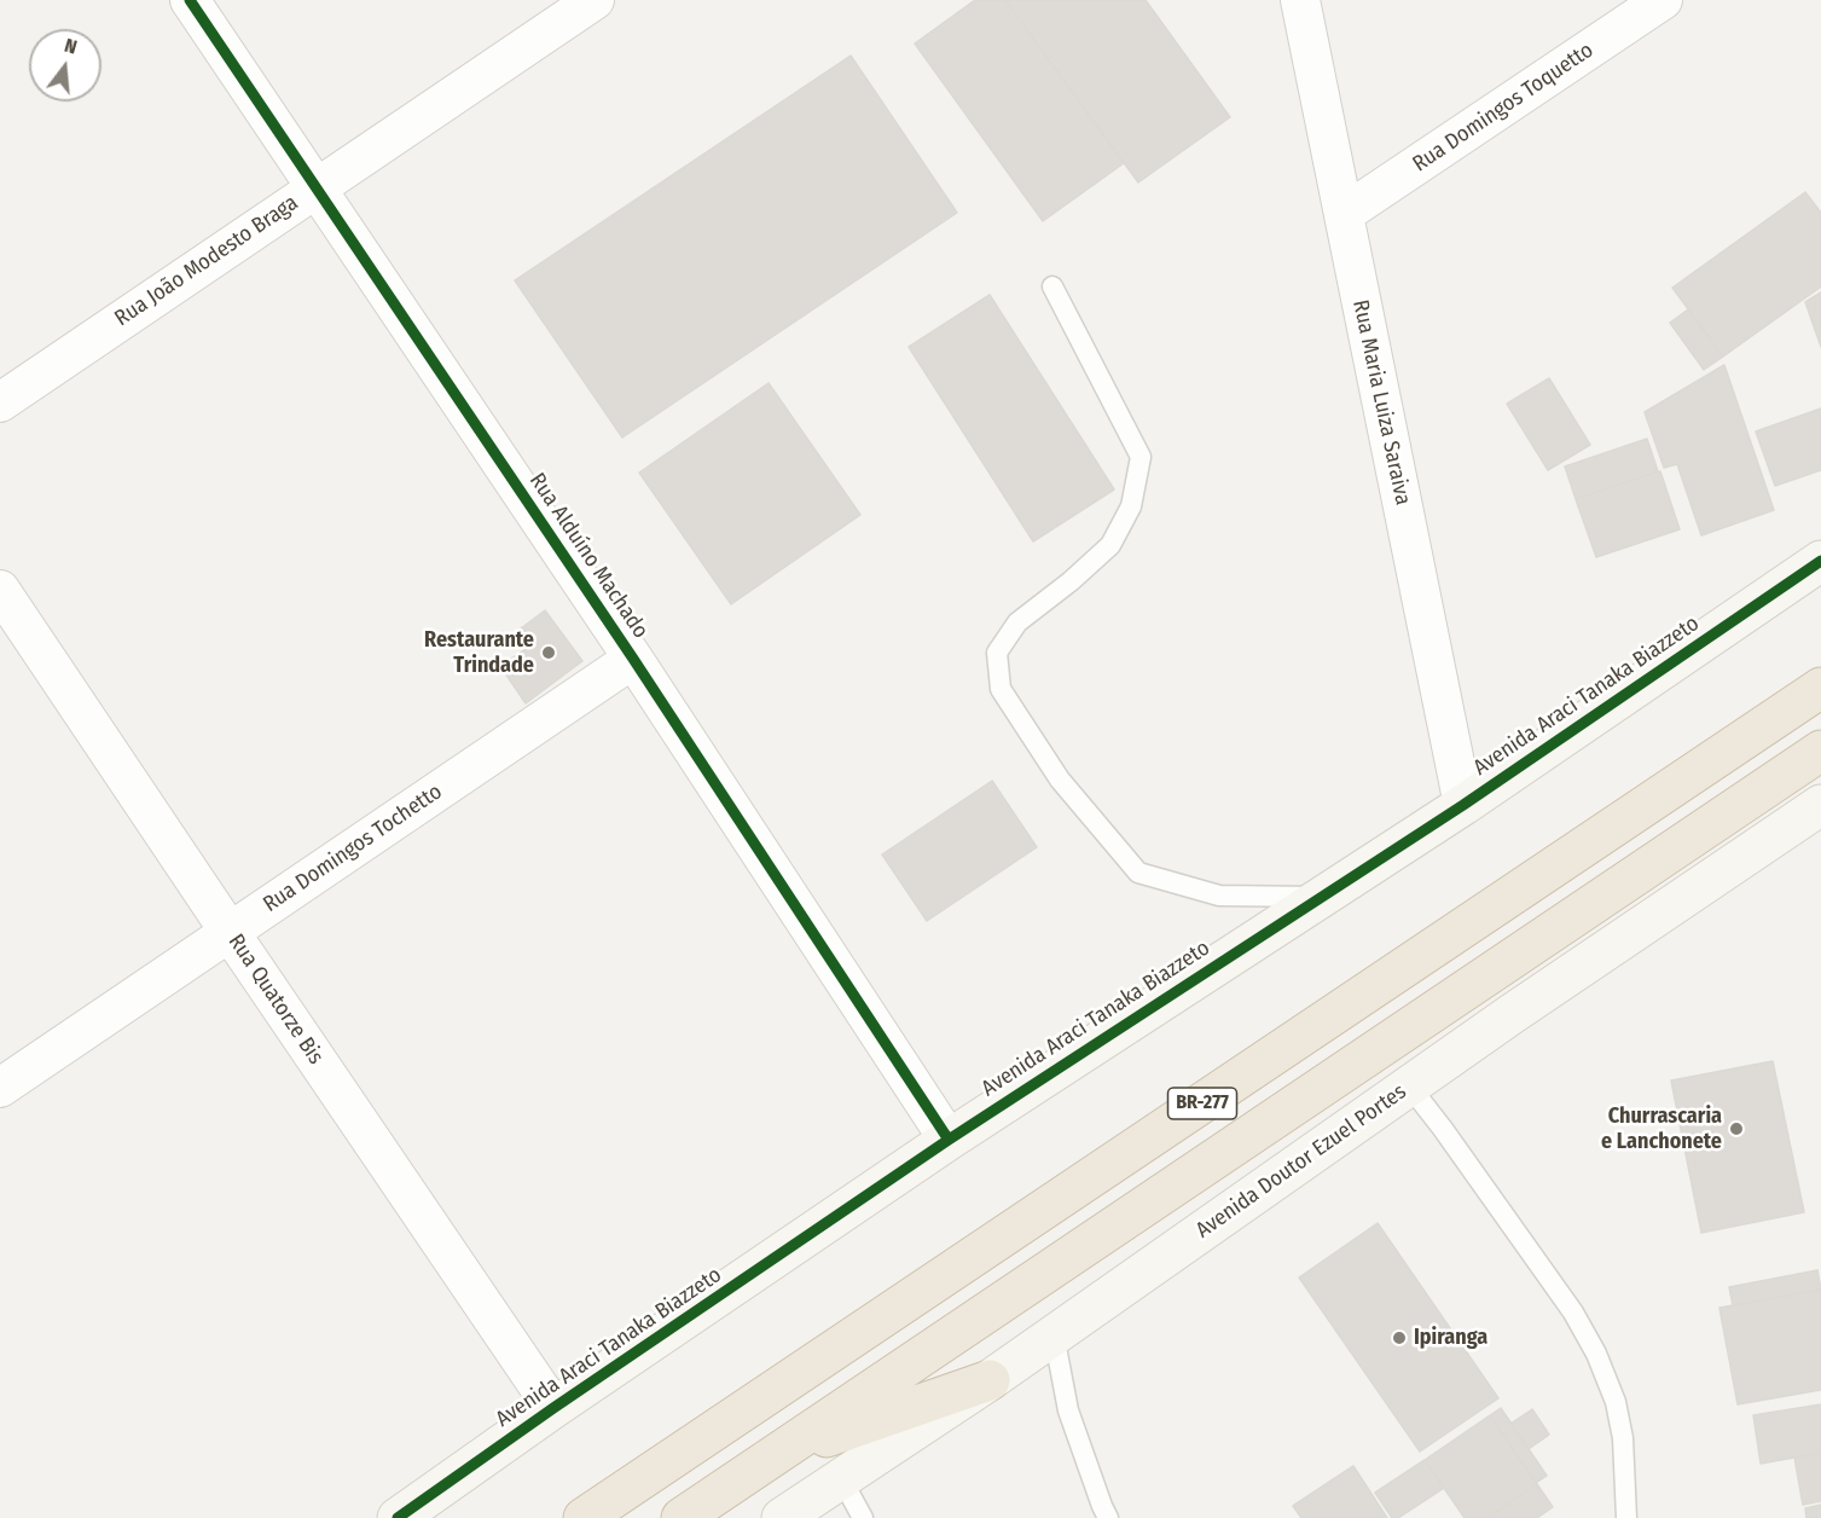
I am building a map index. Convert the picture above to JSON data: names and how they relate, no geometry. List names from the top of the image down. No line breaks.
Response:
{"streets":{"highway":["BR-277"],"street":["Rua Domingos Toquetto","Rua João Modesto Braga","Rua Maria Luiza Saraiva","Rua Alduíno Machado","Avenida Araci Tanaka Biazzeto","Rua Domingos Tochetto","Rua Quatorze Bis","Avenida Doutor Ezuel Portes"]},"crossings":[["Rua Domingos Toquetto","Rua Maria Luiza Saraiva"],["Rua João Modesto Braga","Rua Alduíno Machado"],["Rua Maria Luiza Saraiva","Avenida Araci Tanaka Biazzeto"],["Rua Alduíno Machado","Avenida Araci Tanaka Biazzeto"],["Rua Alduíno Machado","Rua Domingos Tochetto"],["Avenida Araci Tanaka Biazzeto","Rua Quatorze Bis"],["Rua Domingos Tochetto","Rua Quatorze Bis"]],"places":["Restaurante Trindade","Churrascaria e Lanchonete","Ipiranga"],"north":"top"}
